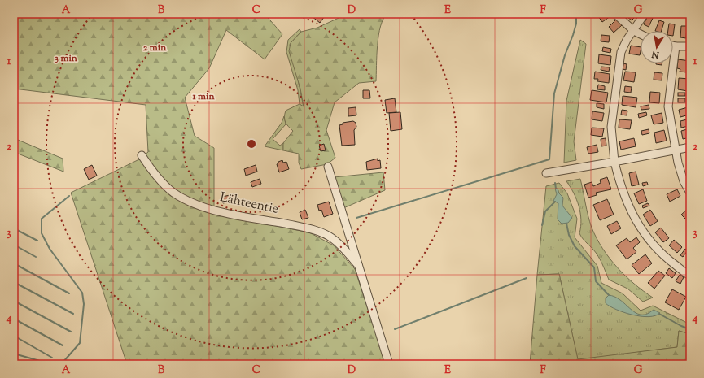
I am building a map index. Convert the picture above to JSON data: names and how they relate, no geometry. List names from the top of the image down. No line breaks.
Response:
{"streets":{"street":["Lähteentie"]},"north":"bottom","grid":{"columns":["A","B","C","D","E","F","G"],"rows":["1","2","3","4"]},"rings":["2 min","3 min","1 min"]}
